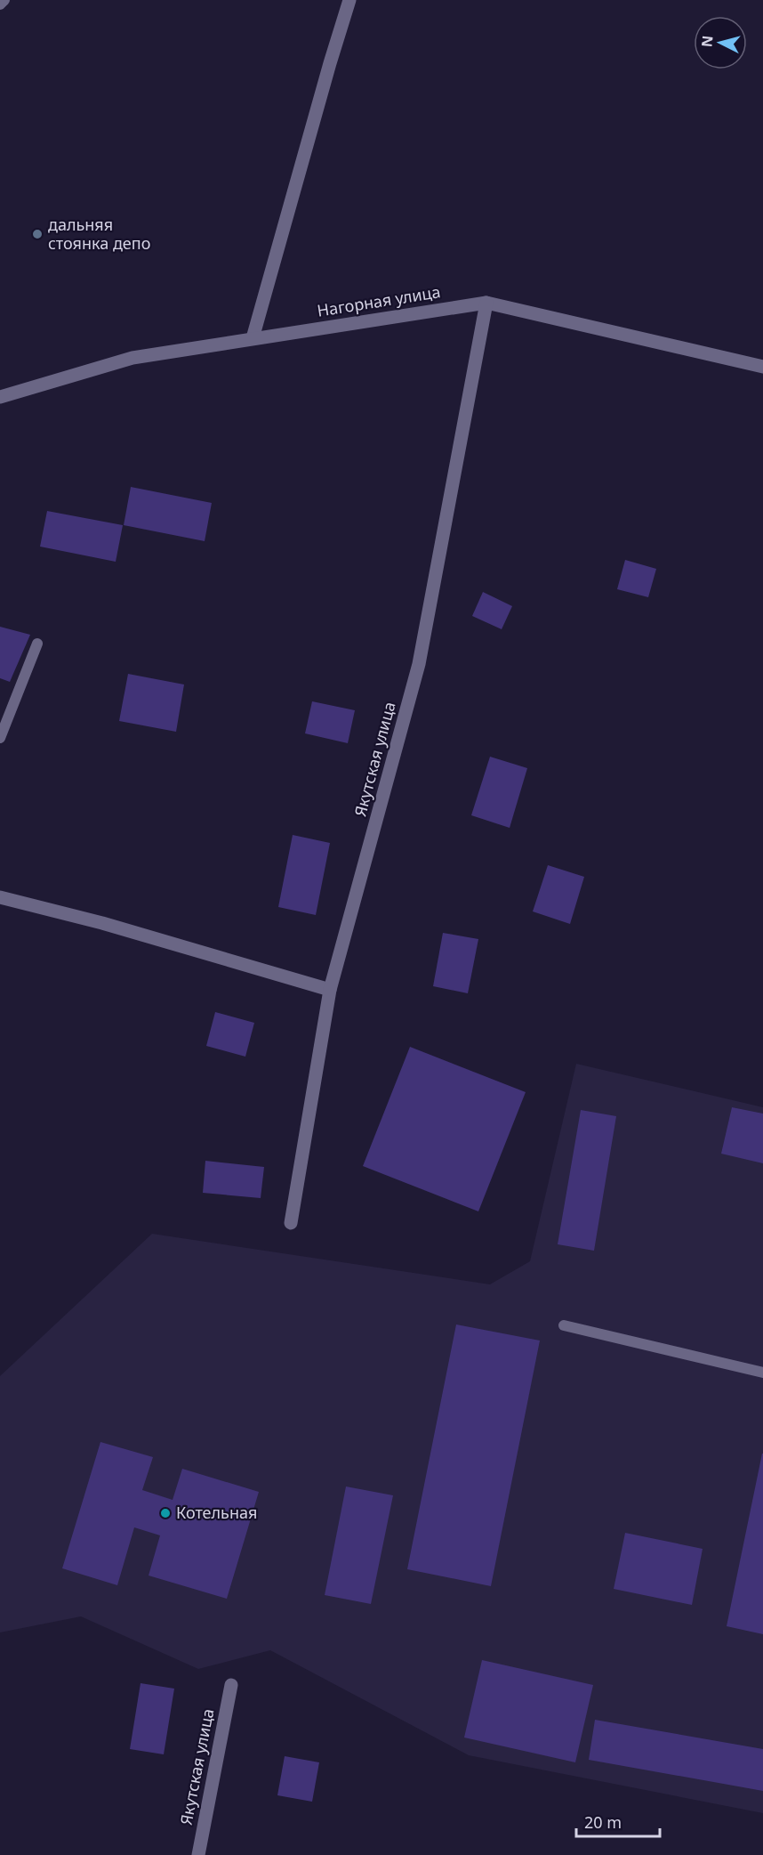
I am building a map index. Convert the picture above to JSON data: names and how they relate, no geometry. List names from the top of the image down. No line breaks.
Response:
{"streets":{"street":["Нагорная улица","Якутская улица"]},"crossings":[["Нагорная улица","Якутская улица"]],"places":["дальняя стоянка депо","Котельная"],"scale_bar":"20 m","north":"left"}
